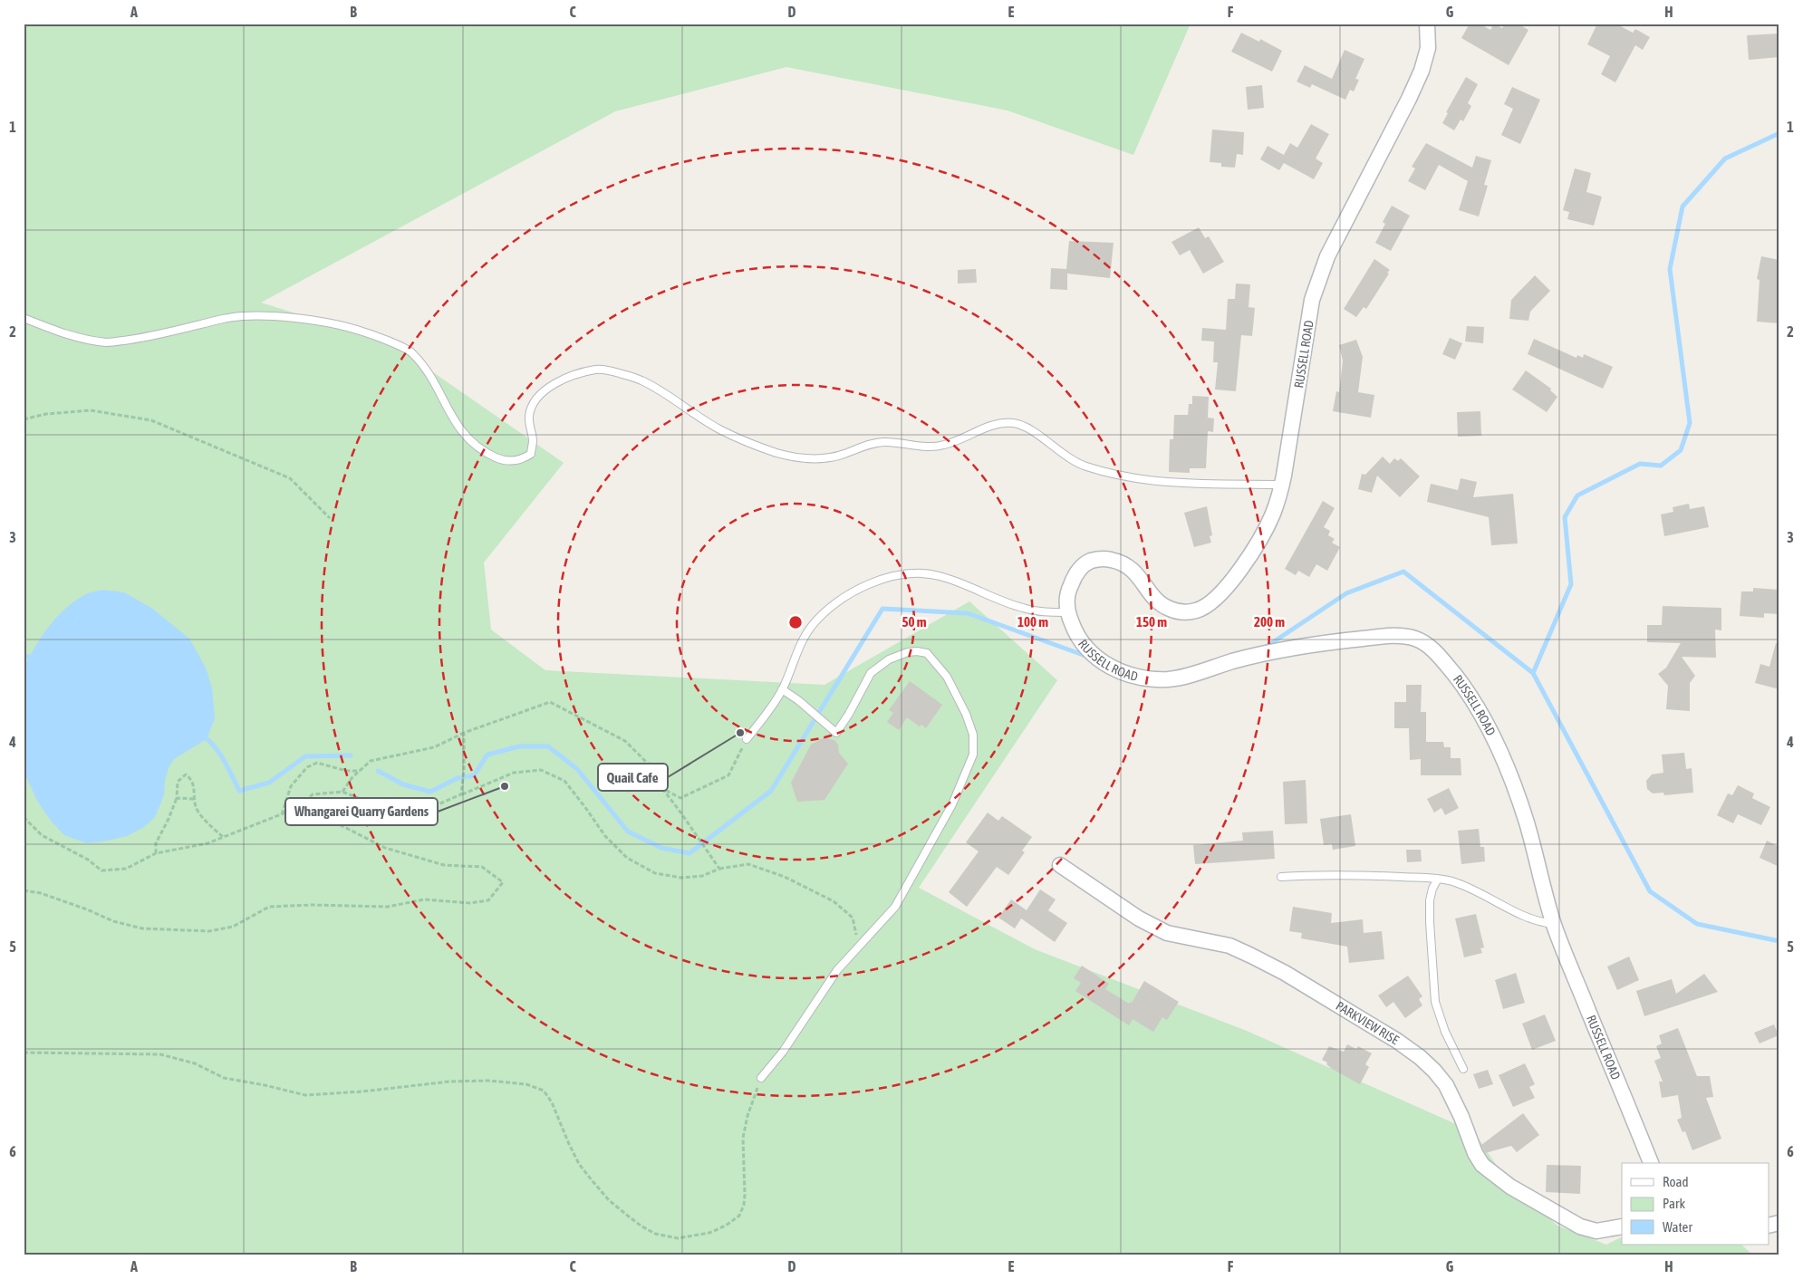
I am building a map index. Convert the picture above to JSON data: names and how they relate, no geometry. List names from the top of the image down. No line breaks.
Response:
{"streets":{"street":["RUSSELL ROAD","PARKVIEW RISE"]},"places":["Quail Cafe","Whangarei Quarry Gardens"],"legend":["Road","Park","Water"],"grid":{"columns":["A","B","C","D","E","F","G","H"],"rows":["1","2","3","4","5","6"]},"rings":["50 m","100 m","150 m","200 m"]}
